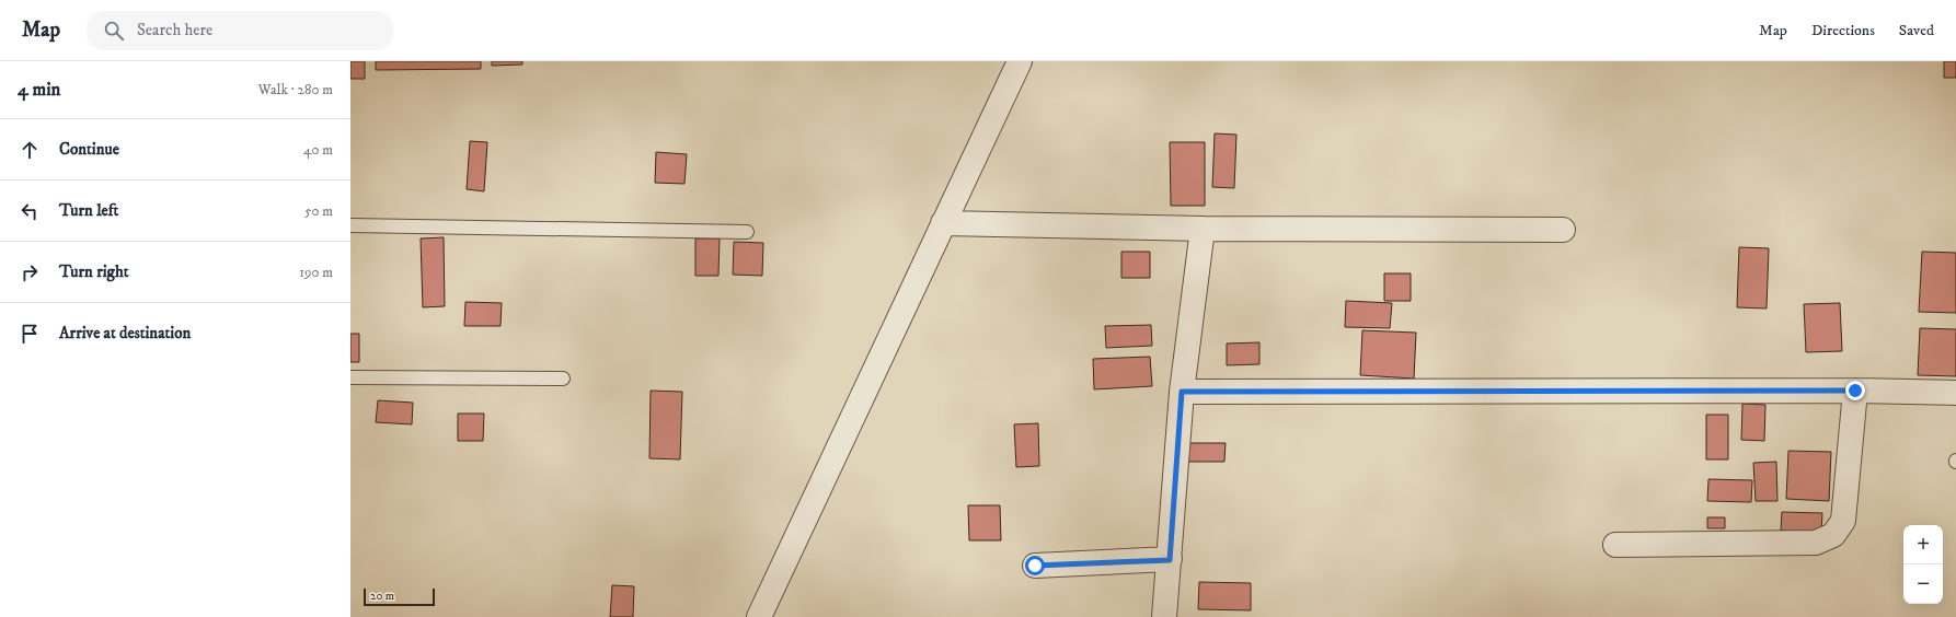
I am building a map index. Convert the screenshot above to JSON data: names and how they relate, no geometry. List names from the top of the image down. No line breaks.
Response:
{"scale_bar":"20 m","page":{"header":"Map","search":"Search here","nav":["Map","Directions","Saved"],"heading":["4 min","Walk · 280 m"],"list":[["Continue","40 m"],["Turn left","50 m"],["Turn right","190 m"],"Arrive at destination"],"map_buttons":["+","−"],"scale":"20 m"}}
